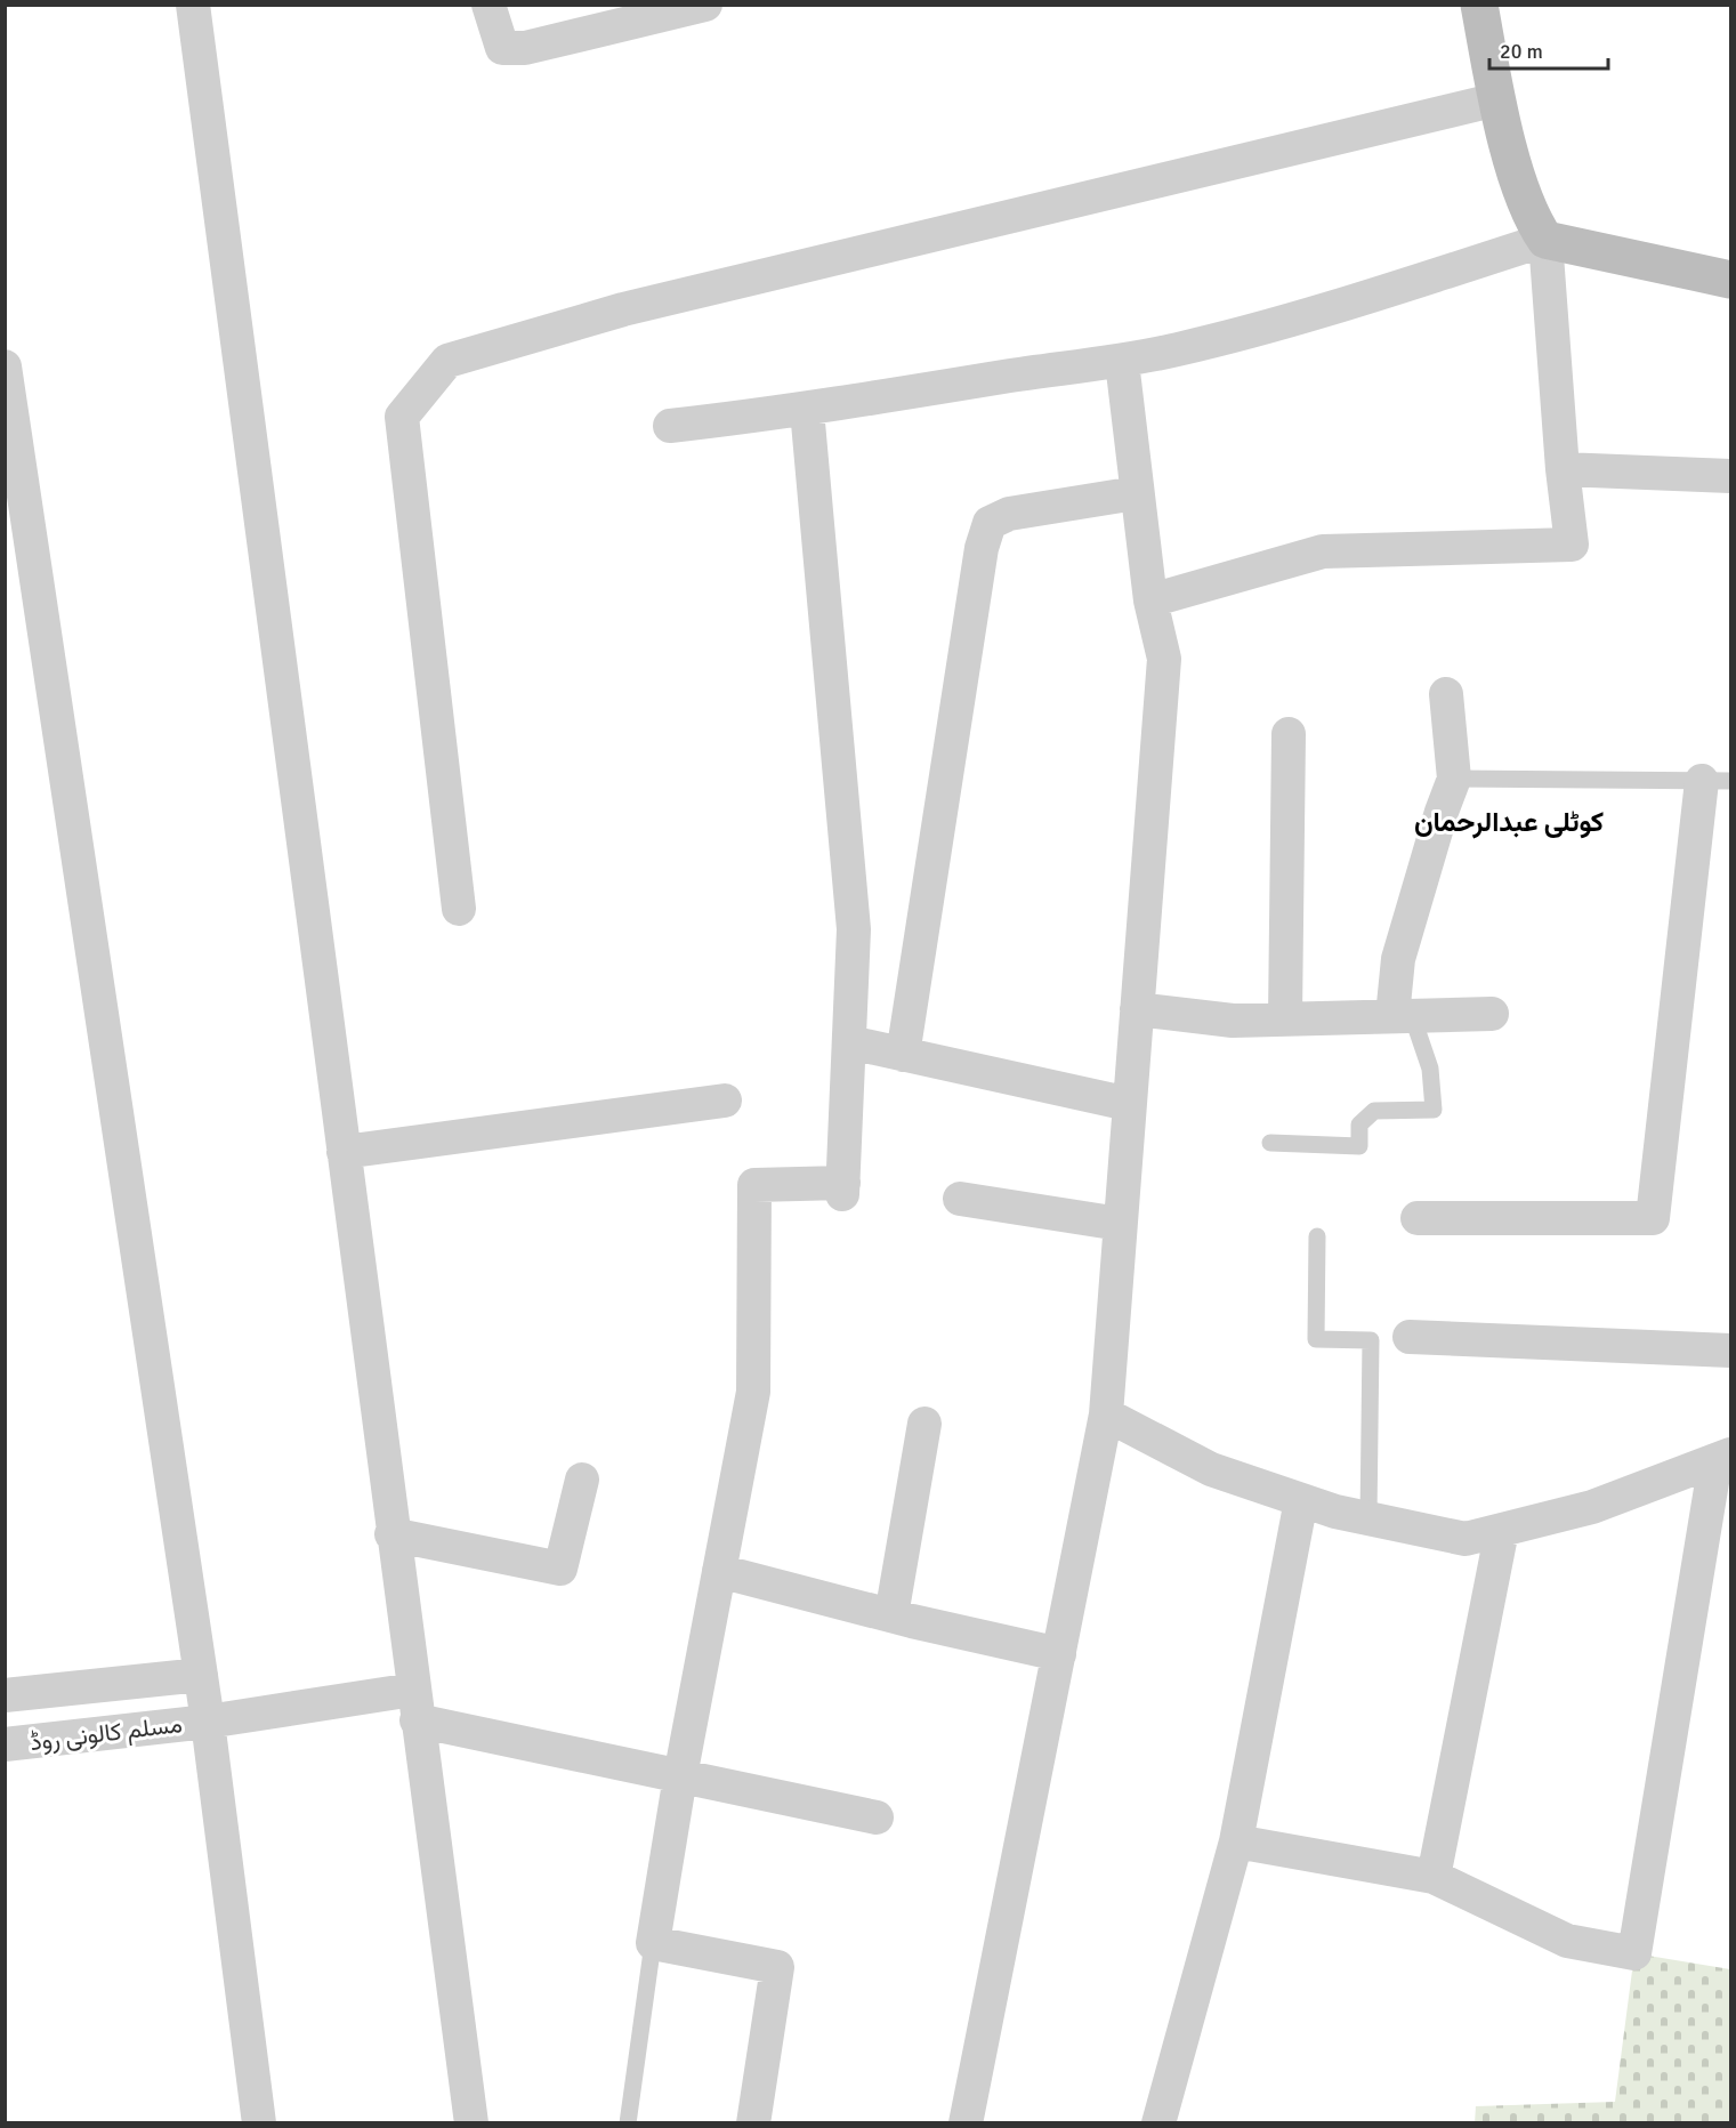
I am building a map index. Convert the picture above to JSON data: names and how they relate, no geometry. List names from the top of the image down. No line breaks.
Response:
{"streets":{"street":["مسلم کالونی روڈ"]},"districts":["کوٹلی عبدالرحمان"],"scale_bar":"20 m"}
